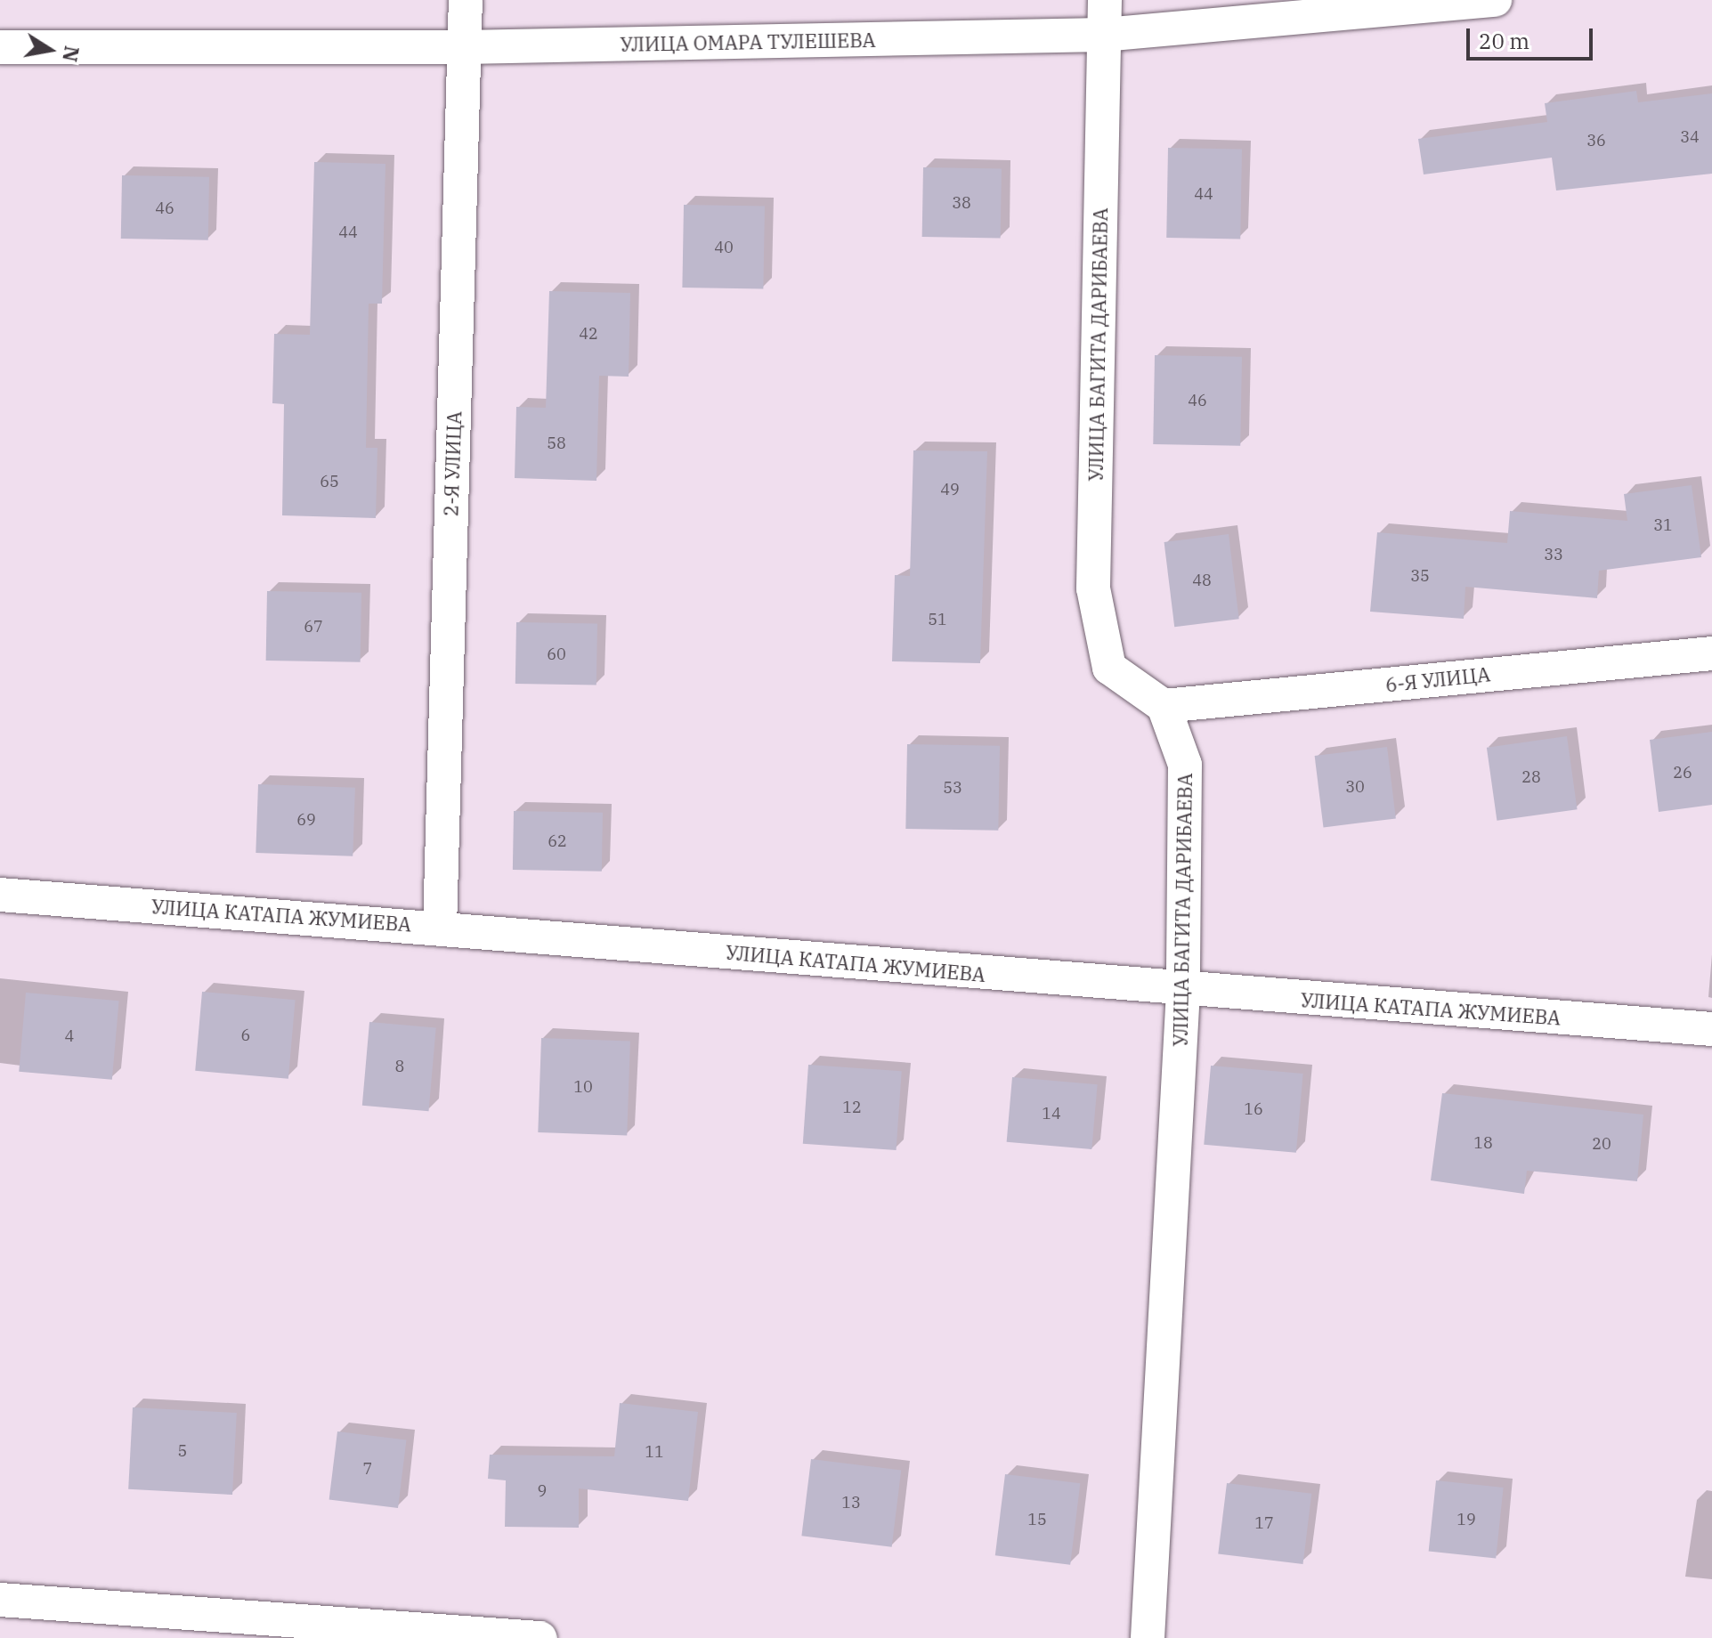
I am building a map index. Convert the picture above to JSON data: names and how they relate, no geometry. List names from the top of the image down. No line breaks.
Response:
{"streets":{"street":["УЛИЦА ОМАРА ТУЛЕШЕВА","УЛИЦА БАГИТА ДАРИБАЕВА","2-Я УЛИЦА","6-Я УЛИЦА","УЛИЦА КАТАПА ЖУМИЕВА"]},"crossings":[["УЛИЦА ОМАРА ТУЛЕШЕВА","УЛИЦА БАГИТА ДАРИБАЕВА"],["УЛИЦА ОМАРА ТУЛЕШЕВА","2-Я УЛИЦА"],["УЛИЦА БАГИТА ДАРИБАЕВА","6-Я УЛИЦА"],["УЛИЦА БАГИТА ДАРИБАЕВА","УЛИЦА КАТАПА ЖУМИЕВА"],["2-Я УЛИЦА","УЛИЦА КАТАПА ЖУМИЕВА"]],"house_numbers":["34","36","44","38","46","44","40","42","46","58","65","49","31","33","35","48","51","67","60","26","28","30","53","69","62","6","4","8","10","12","16","14","18","20","5","11","7","9","13","15","19","17"],"scale_bar":"20 m","north":"right"}
